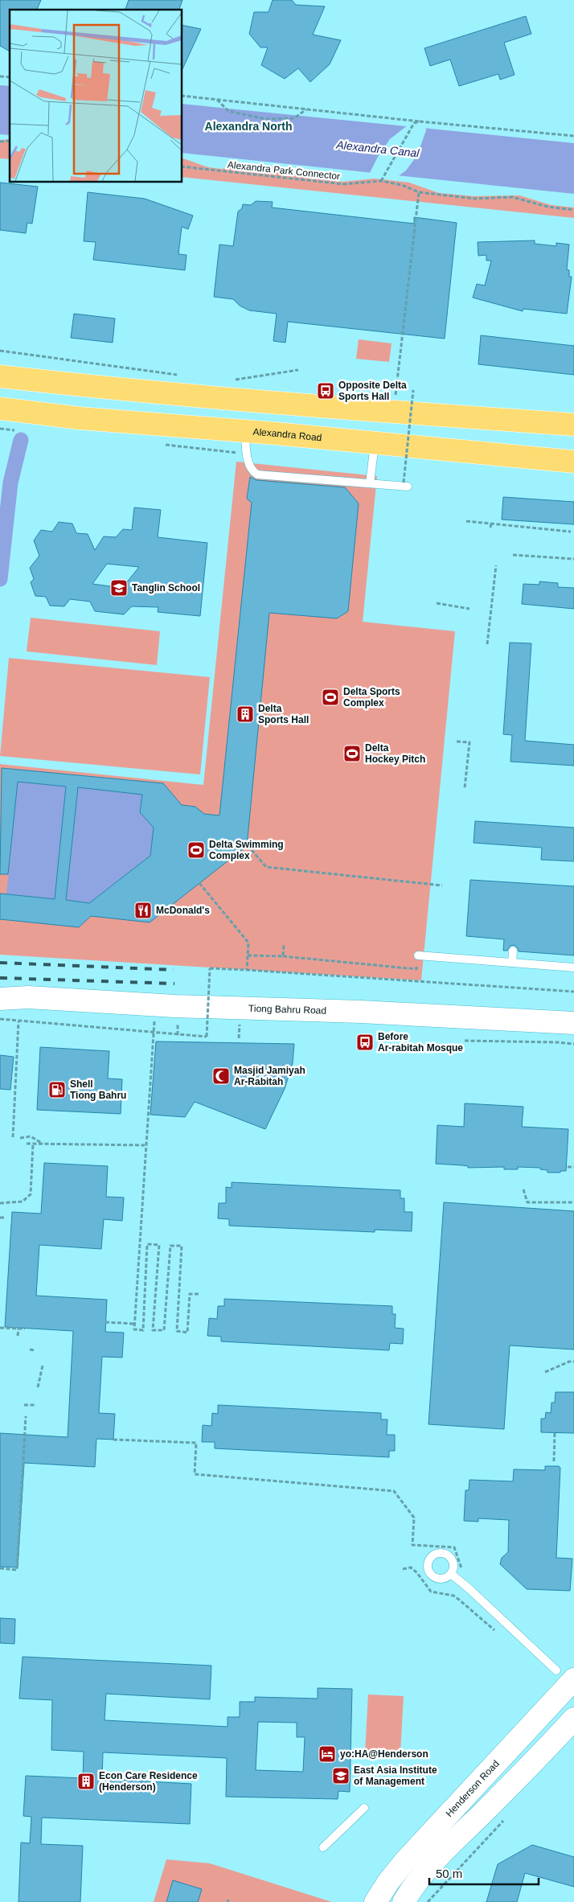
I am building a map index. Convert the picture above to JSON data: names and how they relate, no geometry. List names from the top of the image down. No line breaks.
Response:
{"streets":{"main road":["Alexandra Road","Tiong Bahru Road","Henderson Road"],"path":["Alexandra Park Connector"]},"districts":["Alexandra North"],"water":["Alexandra Canal"],"places":{"bus stop":["Opposite Delta Sports Hall","Before Ar-rabitah Mosque"],"school or university":["Tanglin School","East Asia Institute of Management"],"sports":["Delta Sports Complex","Delta Hockey Pitch","Delta Swimming Complex"],"building":["Delta Sports Hall","Econ Care Residence (Henderson)"],"restaurant":["McDonald's"],"mosque":["Masjid Jamiyah Ar-Rabitah"],"fuel station":["Shell Tiong Bahru"],"hotel":["yo:HA@Henderson"]},"scale_bar":"50 m"}
